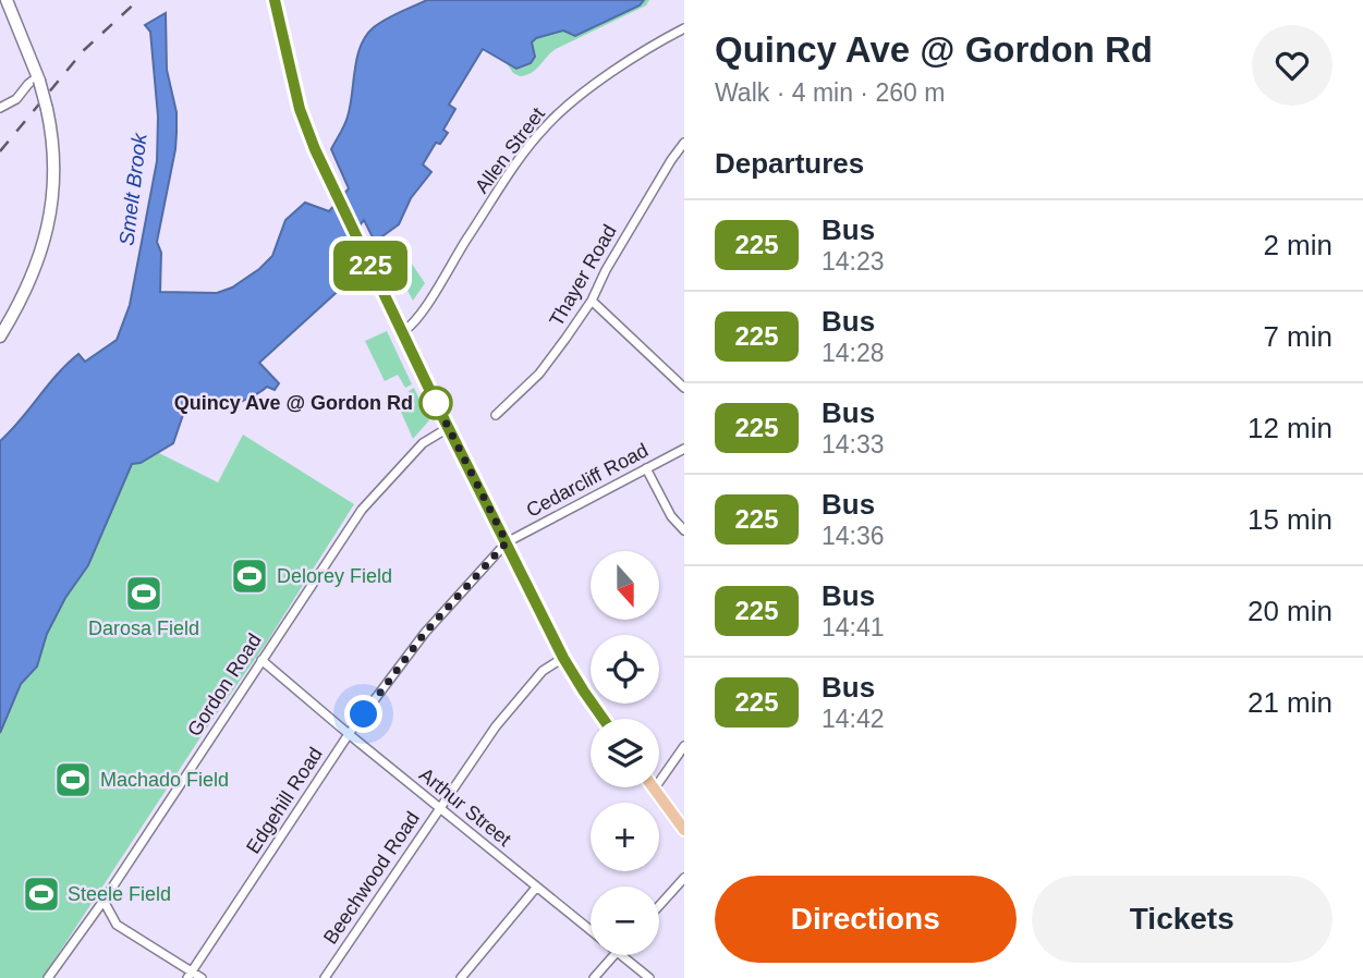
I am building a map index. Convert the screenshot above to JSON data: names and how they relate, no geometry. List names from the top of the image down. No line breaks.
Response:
{"streets":{"street":["Allen Street","Thayer Road","Cedarcliff Road","Gordon Road","Edgehill Road","Arthur Street","Beechwood Road"]},"crossings":[["Cedarcliff Road","Edgehill Road"],["Gordon Road","Arthur Street"],["Edgehill Road","Arthur Street"],["Arthur Street","Beechwood Road"]],"water":["Smelt Brook"],"places":{"other":["Quincy Ave @ Gordon Rd"],"sports":["Delorey Field","Darosa Field","Machado Field","Steele Field"]},"lines":["bus line 225"],"north":"bottom","page":{"on_map":"225","heading":[["Quincy Ave @ Gordon Rd","Walk · 4 min · 260 m"],"Departures"],"list":[{"mark":"225","name":"Bus","note":"14:23","value":"2 min"},{"mark":"225","name":"Bus","note":"14:28","value":"7 min"},{"mark":"225","name":"Bus","note":"14:33","value":"12 min"},{"mark":"225","name":"Bus","note":"14:36","value":"15 min"},{"mark":"225","name":"Bus","note":"14:41","value":"20 min"},{"mark":"225","name":"Bus","note":"14:42","value":"21 min"}],"map_buttons":["+","−"],"buttons":["Directions","Tickets"]}}
